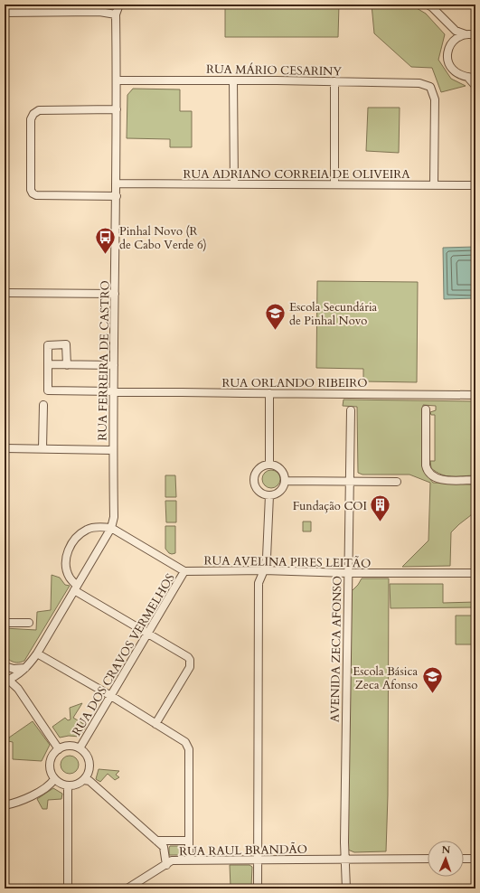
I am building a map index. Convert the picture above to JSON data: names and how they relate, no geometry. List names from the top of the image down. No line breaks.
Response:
{"streets":{"street":["RUA MÁRIO CESARINY","RUA ADRIANO CORREIA DE OLIVEIRA","RUA FERREIRA DE CASTRO","RUA ORLANDO RIBEIRO","RUA AVELINA PIRES LEITÃO","AVENIDA ZECA AFONSO","RUA DOS CRAVOS VERMELHOS","RUA RAUL BRANDÃO"]},"crossings":[["RUA MÁRIO CESARINY","RUA ADRIANO CORREIA DE OLIVEIRA"],["RUA MÁRIO CESARINY","RUA FERREIRA DE CASTRO"],["RUA ADRIANO CORREIA DE OLIVEIRA","RUA FERREIRA DE CASTRO"],["RUA FERREIRA DE CASTRO","RUA ORLANDO RIBEIRO"],["RUA AVELINA PIRES LEITÃO","AVENIDA ZECA AFONSO"],["RUA AVELINA PIRES LEITÃO","RUA DOS CRAVOS VERMELHOS"],["AVENIDA ZECA AFONSO","RUA RAUL BRANDÃO"]],"places":{"bus stop":["Pinhal Novo (R de Cabo Verde 6)"],"school or university":["Escola Secundária de Pinhal Novo","Escola Básica Zeca Afonso"],"building":["Fundação COI"]},"north":"top"}
